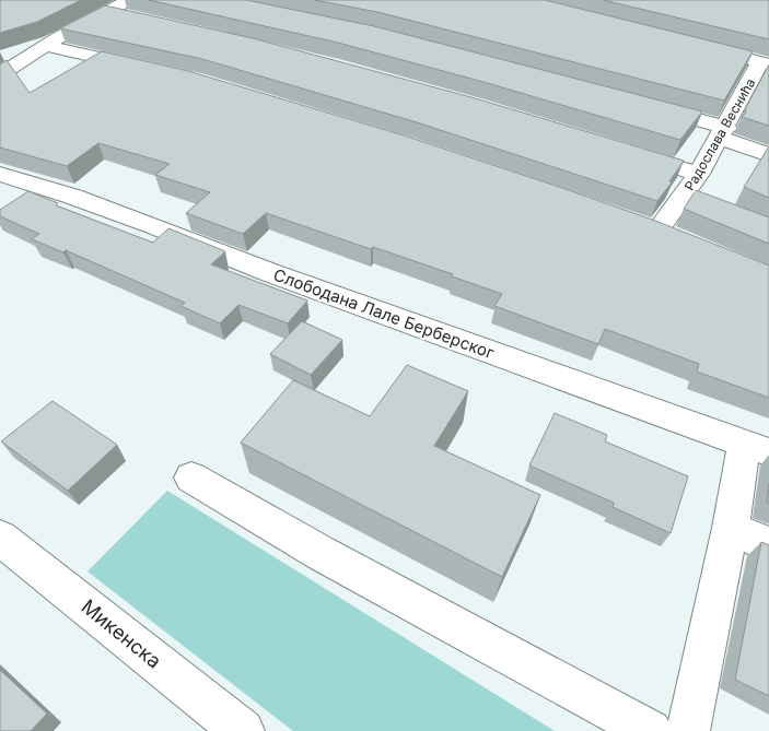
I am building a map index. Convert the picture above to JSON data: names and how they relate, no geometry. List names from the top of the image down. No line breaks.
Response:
{"streets":{"street":["Радослава Веснића","Слободана Лале Берберског","Микенска"]}}
